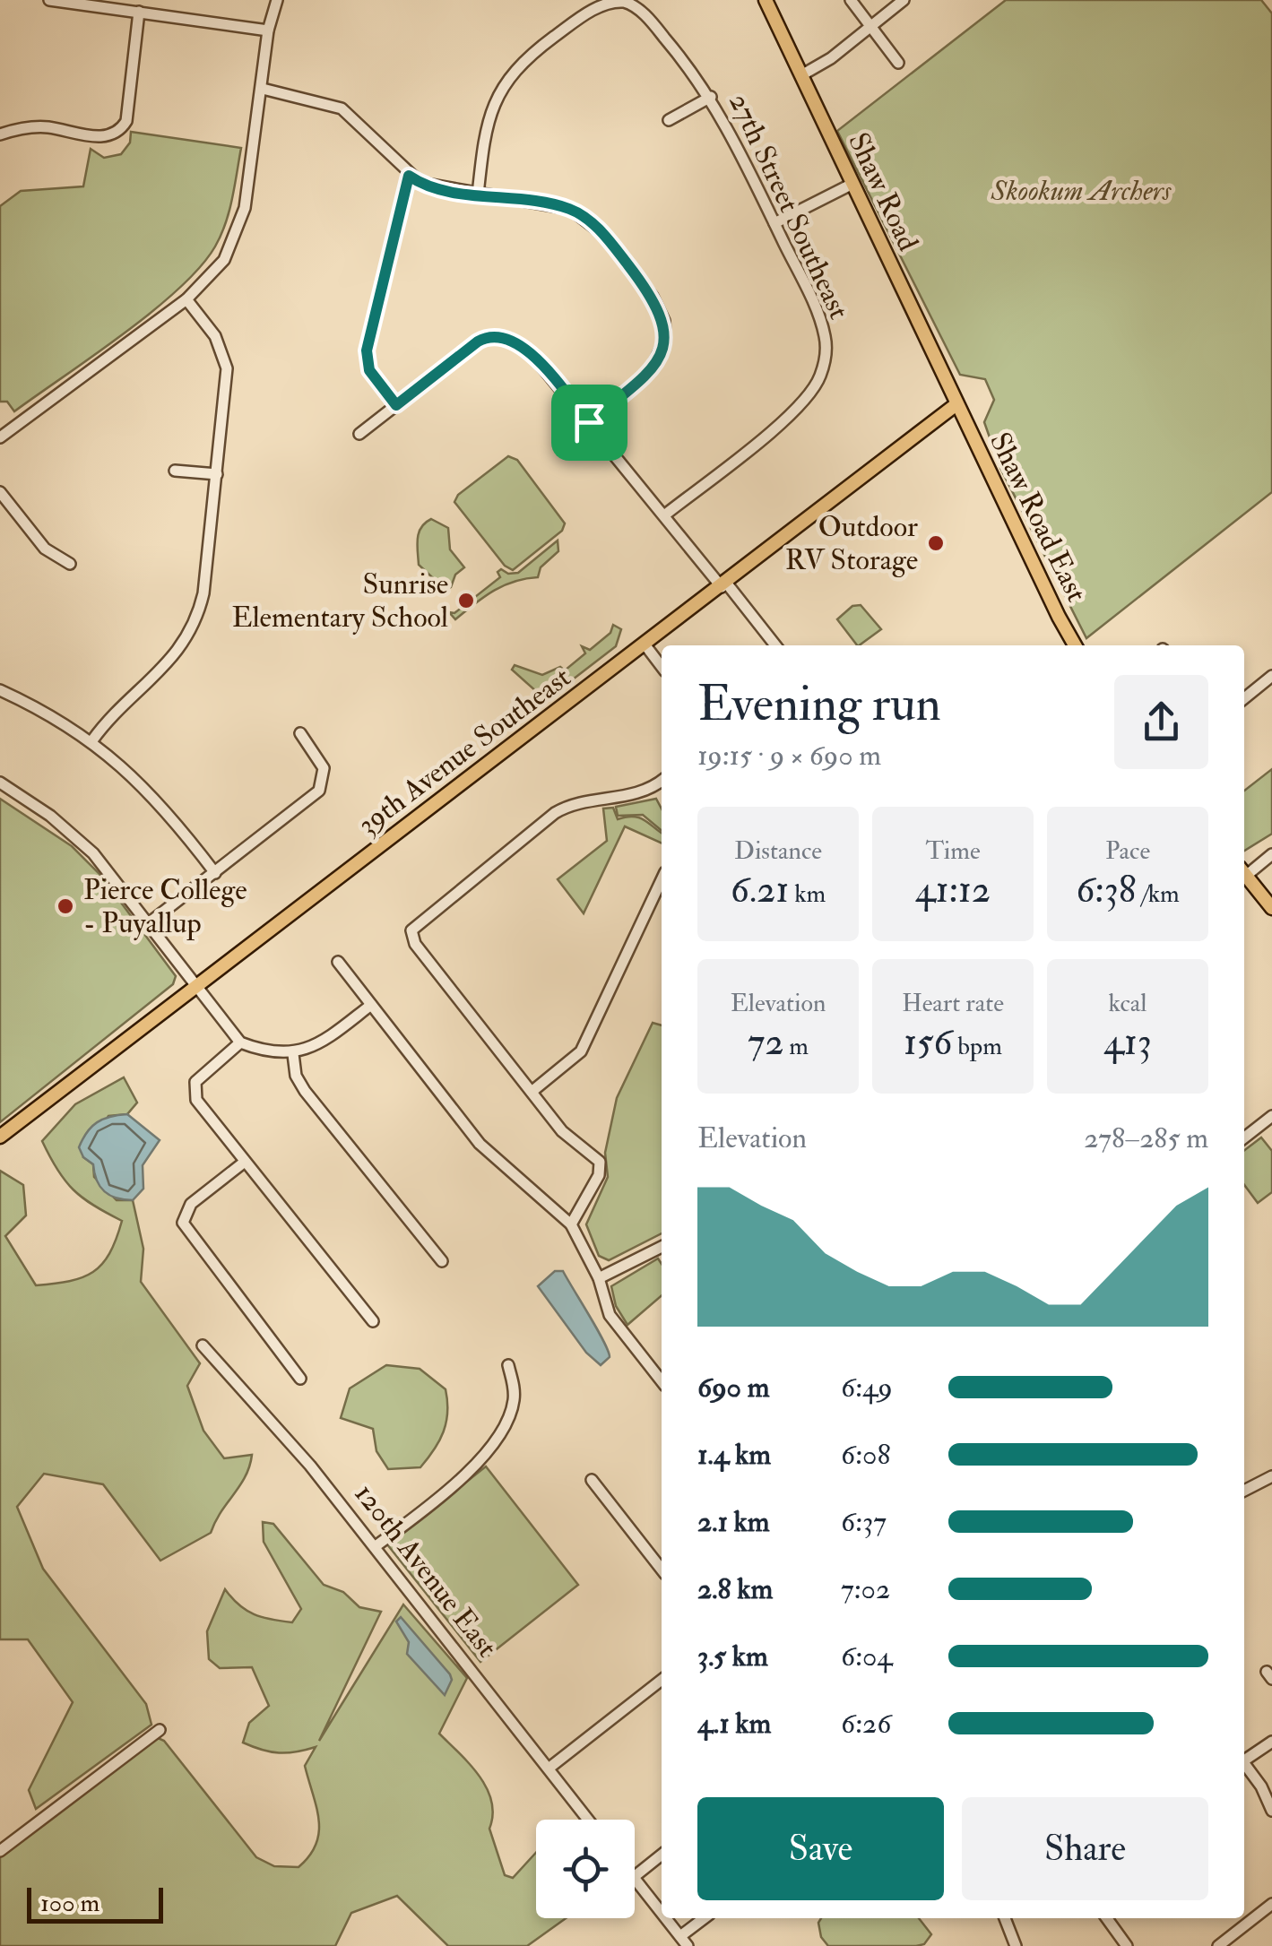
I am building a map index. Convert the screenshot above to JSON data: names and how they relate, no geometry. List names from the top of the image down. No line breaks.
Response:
{"streets":{"main road":["Shaw Road","Shaw Road East","39th Avenue Southeast"],"street":["27th Street Southeast","120th Avenue East"]},"crossings":[["Shaw Road","Shaw Road East"],["Shaw Road","39th Avenue Southeast"],["Shaw Road East","39th Avenue Southeast"]],"parks":["Skookum Archers"],"places":["Outdoor RV Storage","Sunrise Elementary School","Pierce College - Puyallup"],"scale_bar":"100 m","page":{"heading":["Evening run","19:15 · 9 × 690 m"],"stats":[["Distance","6.21 km"],["Time","41:12"],["Pace","6:38 /km"],["Elevation","72 m"],["Heart rate","156 bpm"],["kcal","413"]],"chart":["Elevation","278–285 m"],"list":[{"name":"690 m","note":"6:49"},{"name":"1.4 km","note":"6:08"},{"name":"2.1 km","note":"6:37"},{"name":"2.8 km","note":"7:02"},{"name":"3.5 km","note":"6:04"},{"name":"4.1 km","note":"6:26"}],"buttons":["Save","Share"],"scale":"100 m"}}
